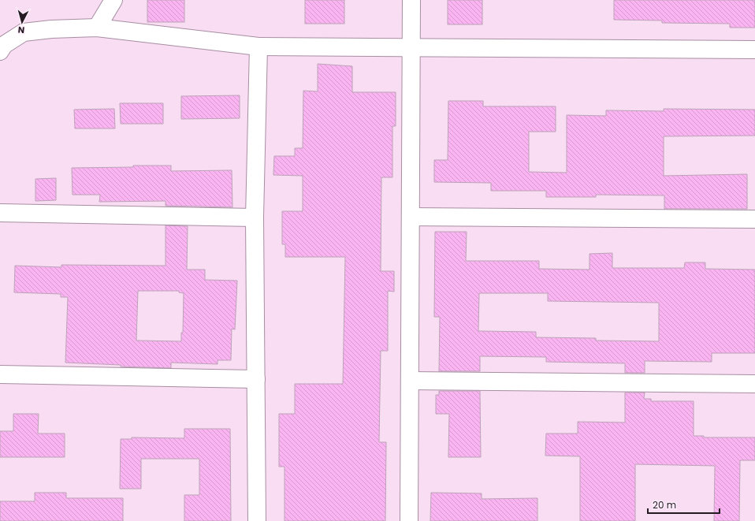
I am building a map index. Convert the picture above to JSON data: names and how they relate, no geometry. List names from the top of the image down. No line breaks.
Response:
{"scale_bar":"20 m","north":"bottom"}
